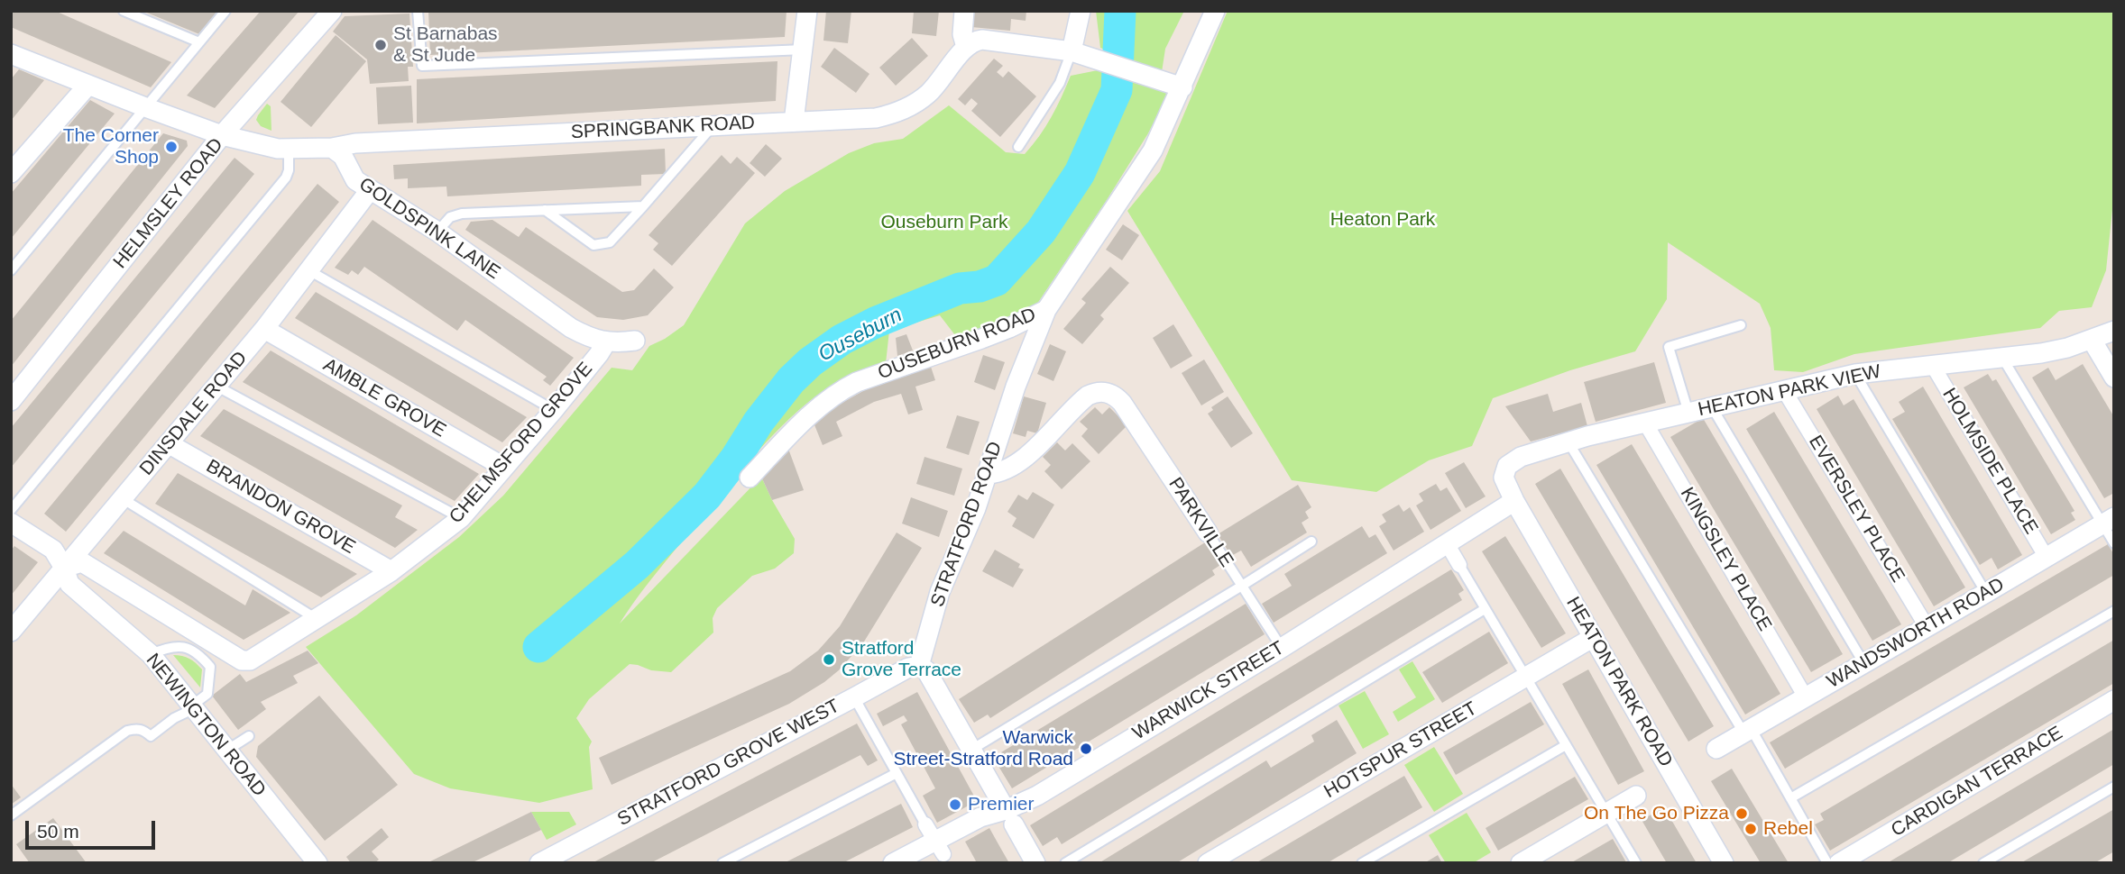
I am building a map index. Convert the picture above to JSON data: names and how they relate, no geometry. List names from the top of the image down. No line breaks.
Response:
{"streets":{"street":["SPRINGBANK ROAD","HELMSLEY ROAD","GOLDSPINK LANE","OUSEBURN ROAD","HEATON PARK VIEW","AMBLE GROVE","DINSDALE ROAD","CHELMSFORD GROVE","HOLMSIDE PLACE","BRANDON GROVE","EVERSLEY PLACE","PARKVILLE","STRATFORD ROAD","KINGSLEY PLACE","WANDSWORTH ROAD","HEATON PARK ROAD","WARWICK STREET","NEWINGTON ROAD","HOTSPUR STREET","STRATFORD GROVE WEST","CARDIGAN TERRACE"]},"crossings":[["SPRINGBANK ROAD","GOLDSPINK LANE"],["GOLDSPINK LANE","DINSDALE ROAD"],["GOLDSPINK LANE","CHELMSFORD GROVE"],["OUSEBURN ROAD","STRATFORD ROAD"],["HEATON PARK VIEW","HOLMSIDE PLACE"],["HEATON PARK VIEW","EVERSLEY PLACE"],["HEATON PARK VIEW","KINGSLEY PLACE"],["HEATON PARK VIEW","HEATON PARK ROAD"],["HEATON PARK VIEW","WARWICK STREET"],["AMBLE GROVE","DINSDALE ROAD"],["AMBLE GROVE","CHELMSFORD GROVE"],["DINSDALE ROAD","CHELMSFORD GROVE"],["DINSDALE ROAD","BRANDON GROVE"],["DINSDALE ROAD","NEWINGTON ROAD"],["CHELMSFORD GROVE","BRANDON GROVE"],["CHELMSFORD GROVE","NEWINGTON ROAD"],["HOLMSIDE PLACE","WANDSWORTH ROAD"],["EVERSLEY PLACE","WANDSWORTH ROAD"],["PARKVILLE","STRATFORD ROAD"],["PARKVILLE","WARWICK STREET"],["STRATFORD ROAD","STRATFORD GROVE WEST"],["KINGSLEY PLACE","WANDSWORTH ROAD"],["HEATON PARK ROAD","WARWICK STREET"],["HEATON PARK ROAD","HOTSPUR STREET"]],"water":["Ouseburn"],"parks":["Heaton Park","Ouseburn Park"],"places":["St Barnabas & St Jude","The Corner Shop","Stratford Grove Terrace","Warwick Street-Stratford Road","Premier","On The Go Pizza","Rebel"],"scale_bar":"50 m"}
